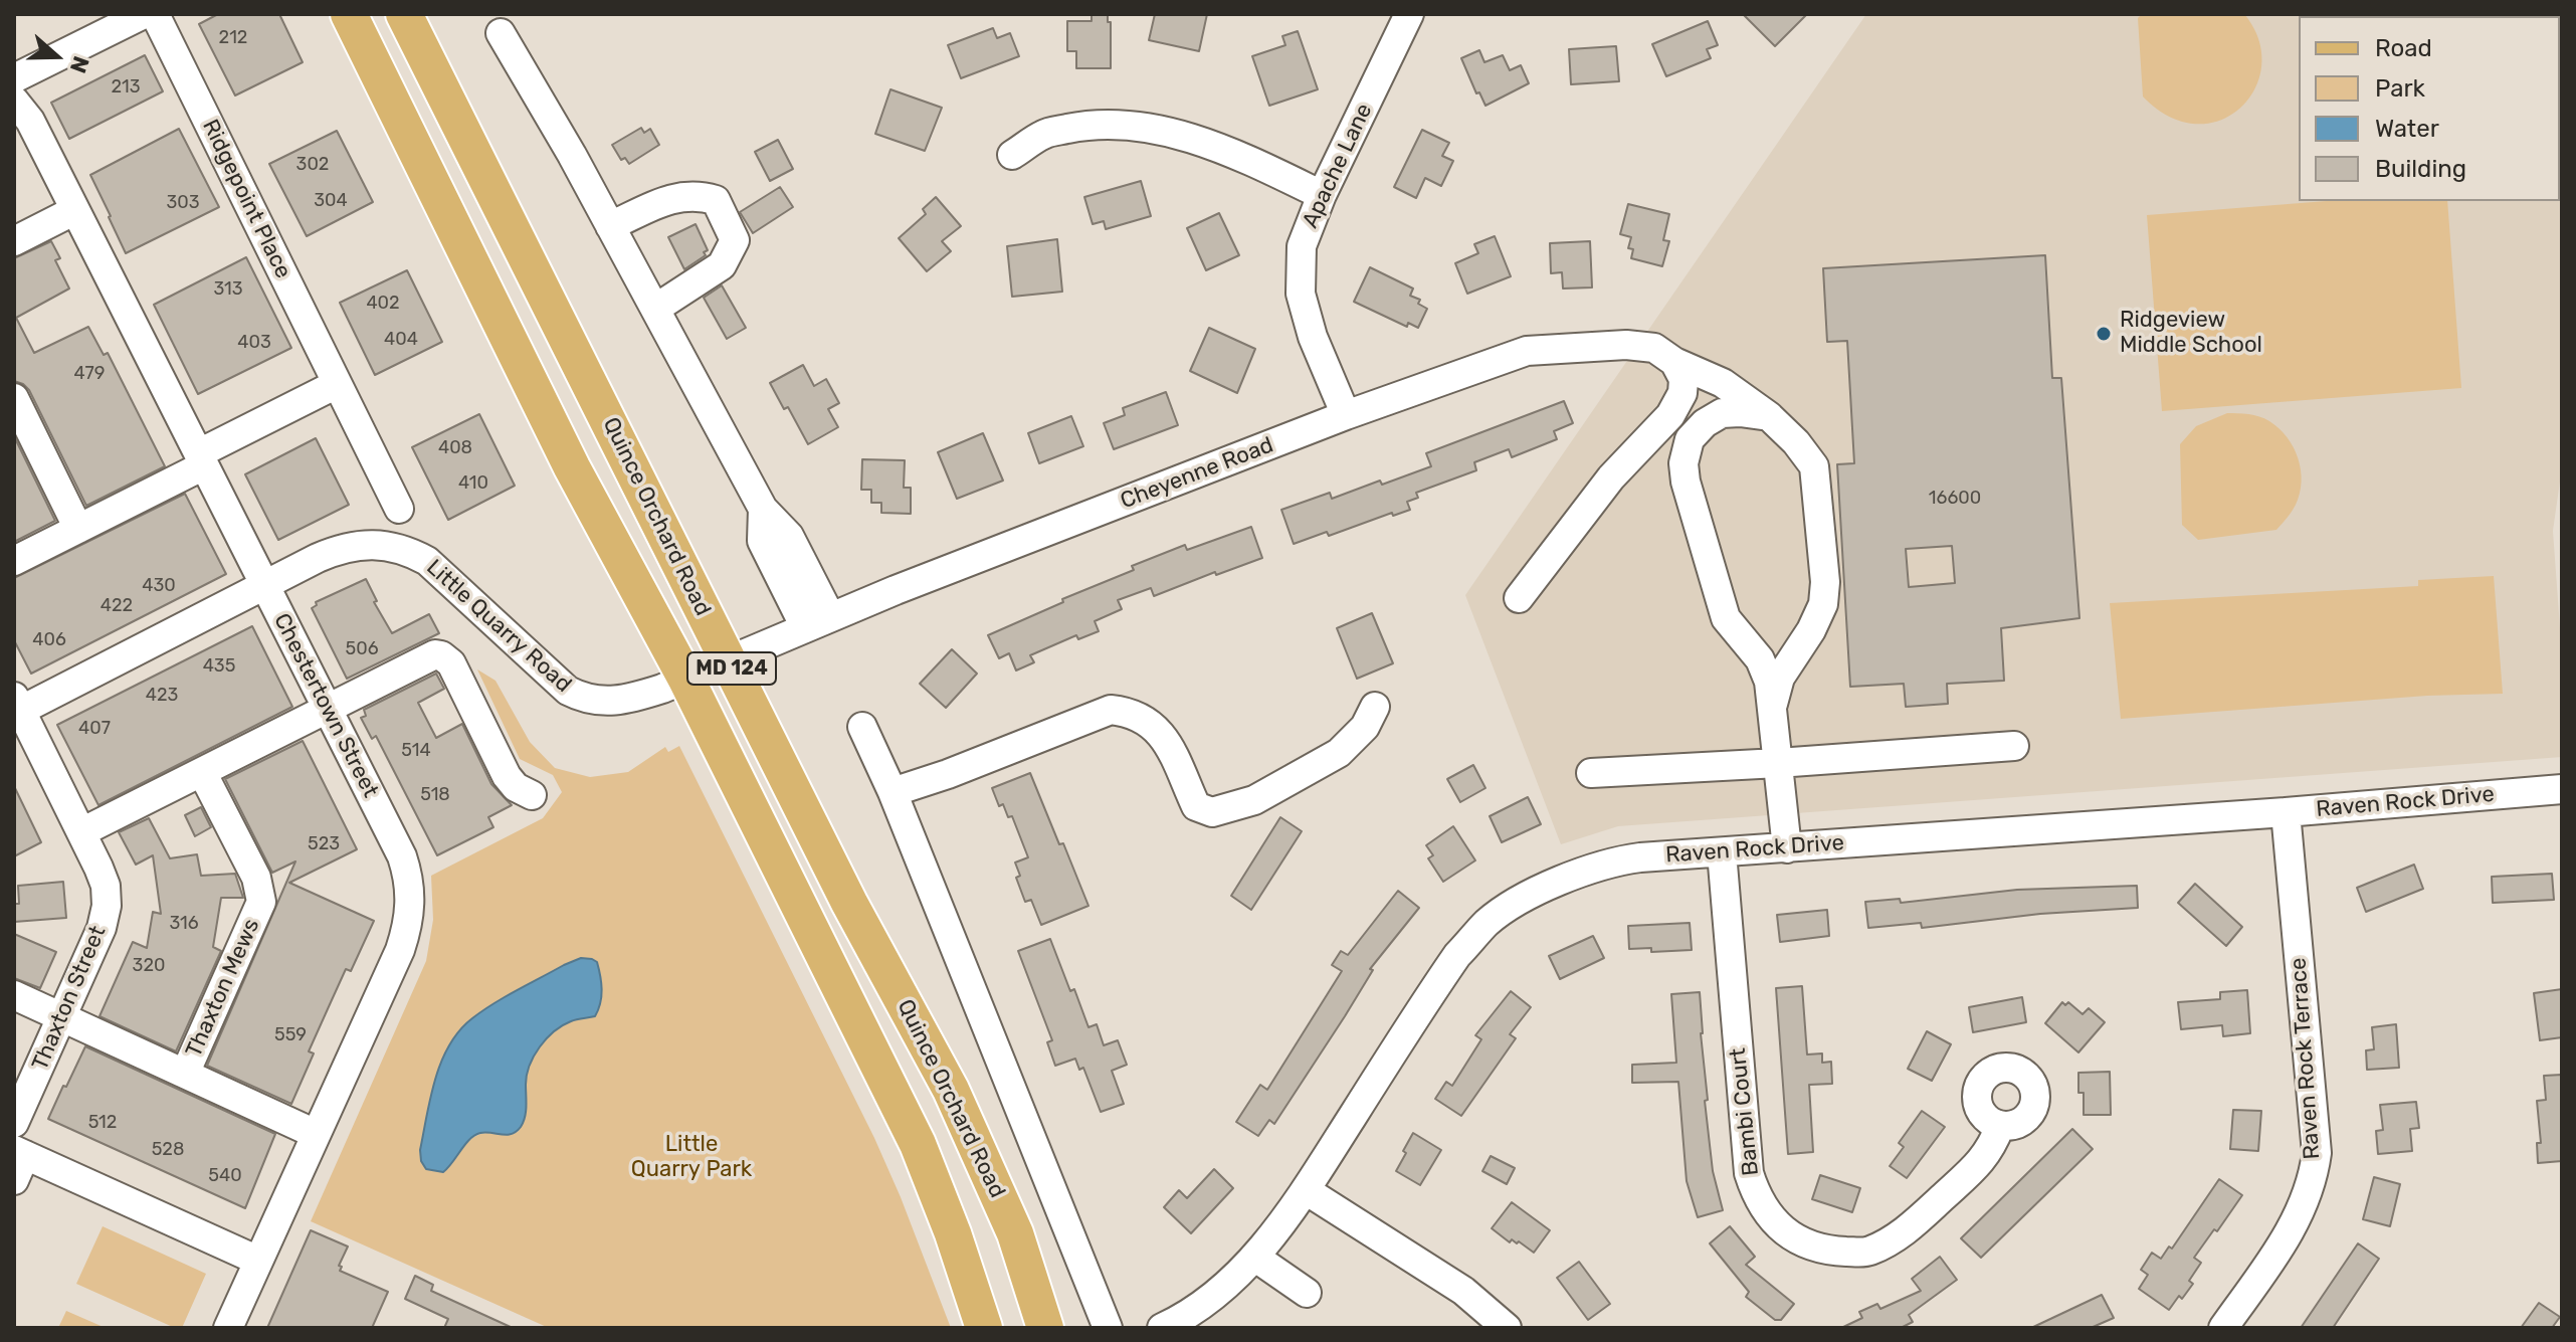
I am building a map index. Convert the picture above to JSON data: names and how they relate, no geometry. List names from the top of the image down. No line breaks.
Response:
{"streets":{"main road":["Quince Orchard Road","MD 124"],"street":["Apache Lane","Ridgepoint Place","Cheyenne Road","Little Quarry Road","Chestertown Street","Raven Rock Drive","Thaxton Mews","Thaxton Street","Raven Rock Terrace","Bambi Court"]},"crossings":[["Apache Lane","Cheyenne Road"],["Cheyenne Road","Quince Orchard Road"],["Cheyenne Road","Little Quarry Road"],["Quince Orchard Road","Little Quarry Road"],["Little Quarry Road","Chestertown Street"],["Little Quarry Road","Thaxton Street"],["Chestertown Street","Thaxton Mews"],["Raven Rock Drive","Raven Rock Terrace"],["Raven Rock Drive","Bambi Court"],["Thaxton Mews","Thaxton Street"]],"parks":["Little Quarry Park"],"places":["Ridgeview Middle School"],"house_numbers":["212","213","302","304","303","313","402","404","403","479","408","410","16600","430","422","406","506","435","423","407","514","518","523","316","320","559","512","528","540"],"legend":["Road","Park","Water","Building"],"north":"right"}
